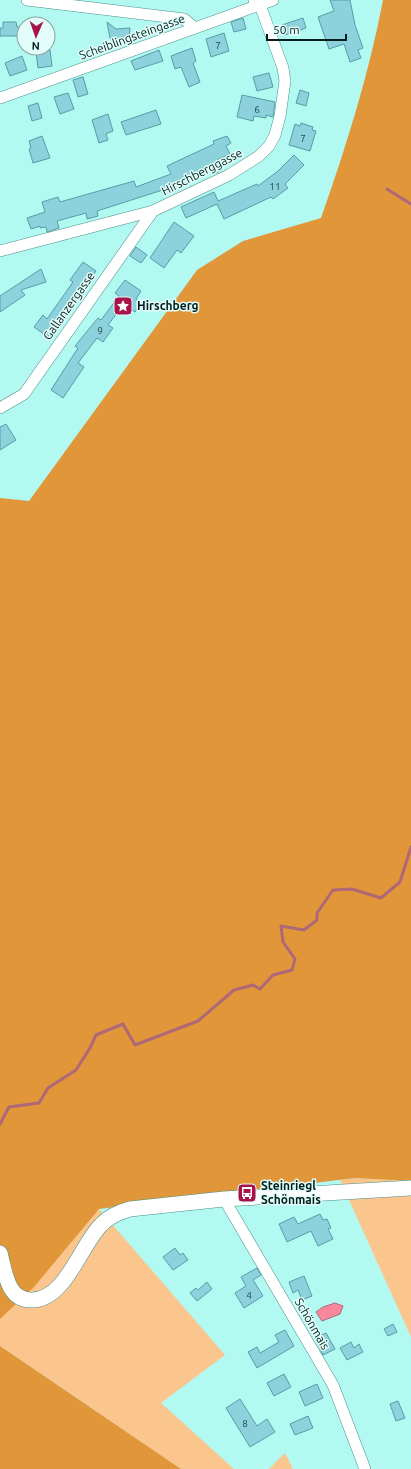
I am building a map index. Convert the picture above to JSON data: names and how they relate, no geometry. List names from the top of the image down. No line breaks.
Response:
{"streets":{"street":["Scheiblingsteingasse","Hirschberggasse","Gallanzergasse","Schönmais"]},"crossings":[["Scheiblingsteingasse","Hirschberggasse"],["Hirschberggasse","Gallanzergasse"]],"places":{"place":["Hirschberg"],"bus stop":["Steinriegl Schönmais"]},"house_numbers":["7","6","7","11","9","4","8"],"scale_bar":"50 m","north":"bottom"}
